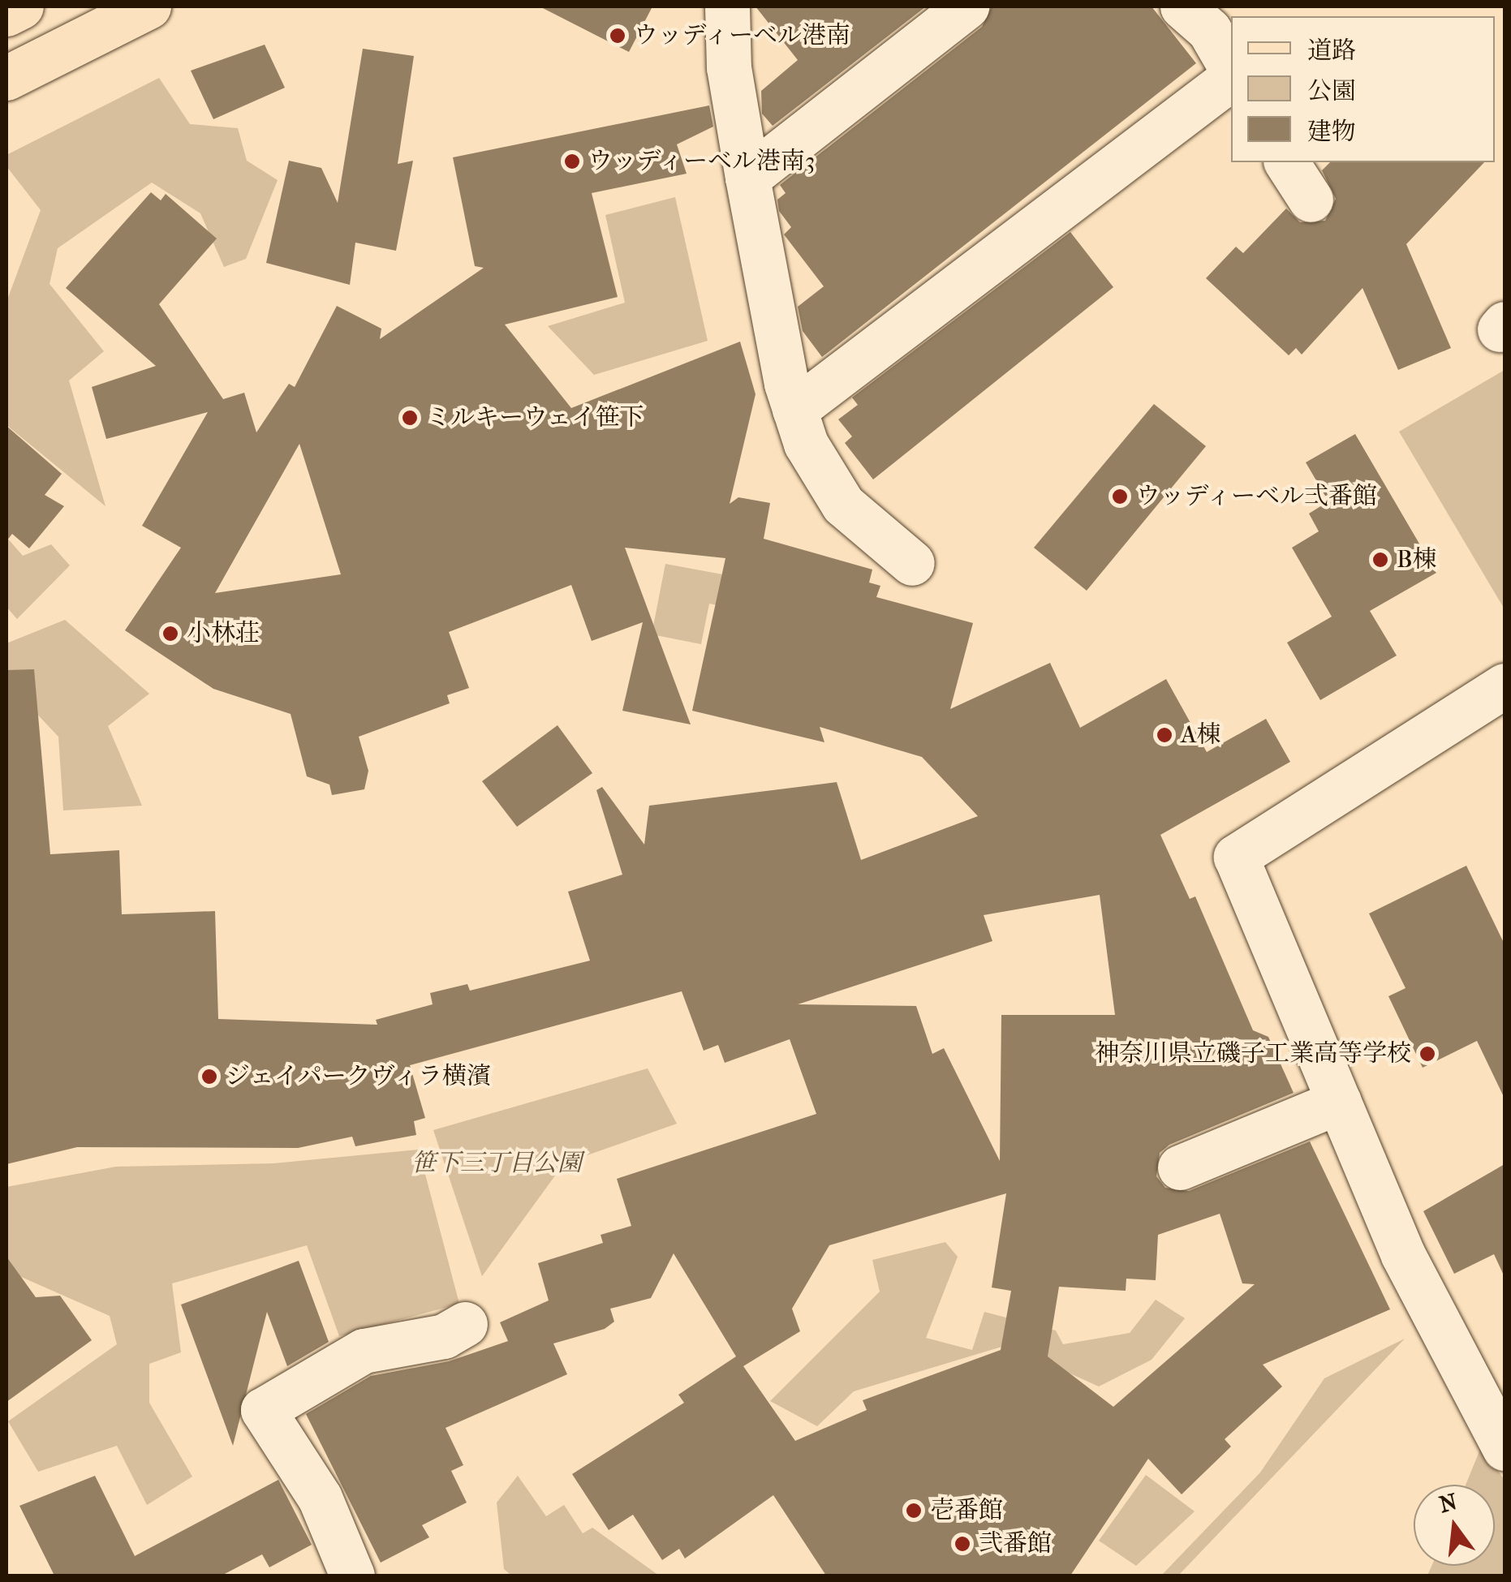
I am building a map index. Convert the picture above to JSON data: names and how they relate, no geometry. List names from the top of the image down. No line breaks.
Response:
{"parks":["笹下三丁目公園"],"places":["ウッディーベル港南","ウッディーベル港南3","ミルキーウェイ笹下","ウッディーベル弍番館","B棟","小林荘","A棟","神奈川県立磯子工業高等学校","ジェイパークヴィラ横濱","壱番館","弐番館"],"legend":["道路","公園","建物"],"north":"top"}
